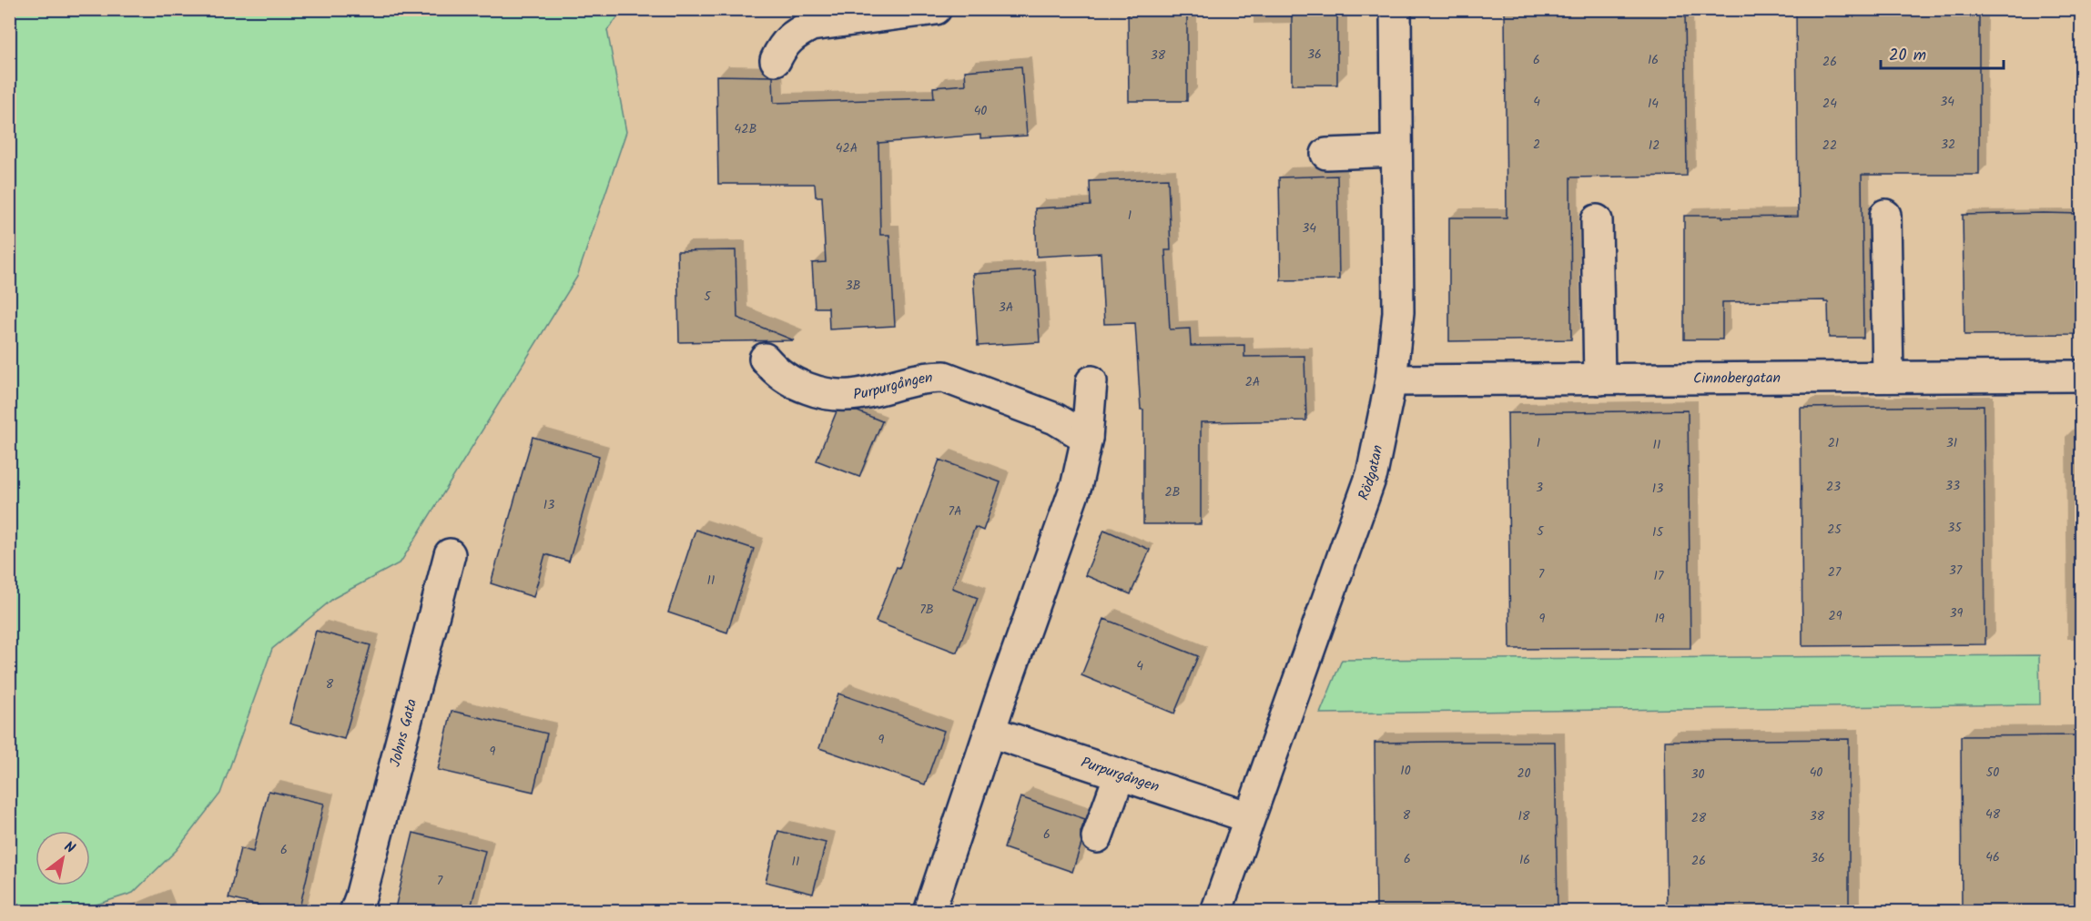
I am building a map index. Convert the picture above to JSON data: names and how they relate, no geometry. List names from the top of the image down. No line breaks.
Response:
{"streets":{"street":["Cinnobergatan","Purpurgången","Rödgatan","Johns Gata"]},"crossings":[["Cinnobergatan","Rödgatan"],["Purpurgången","Rödgatan"]],"house_numbers":["36","38","6","16","26","4","34","14","24","40","42B","2","32","12","22","42A","1","34","3B","5","3A","2A","1","21","31","11","33","23","3","13","2B","13","7A","35","25","5","15","37","27","7","17","11","7B","39","29","9","19","4","8","9","9","10","40","50","20","30","48","8","18","38","28","6","6","46","36","6","16","26","11","7"],"scale_bar":"20 m","north":"top right"}
